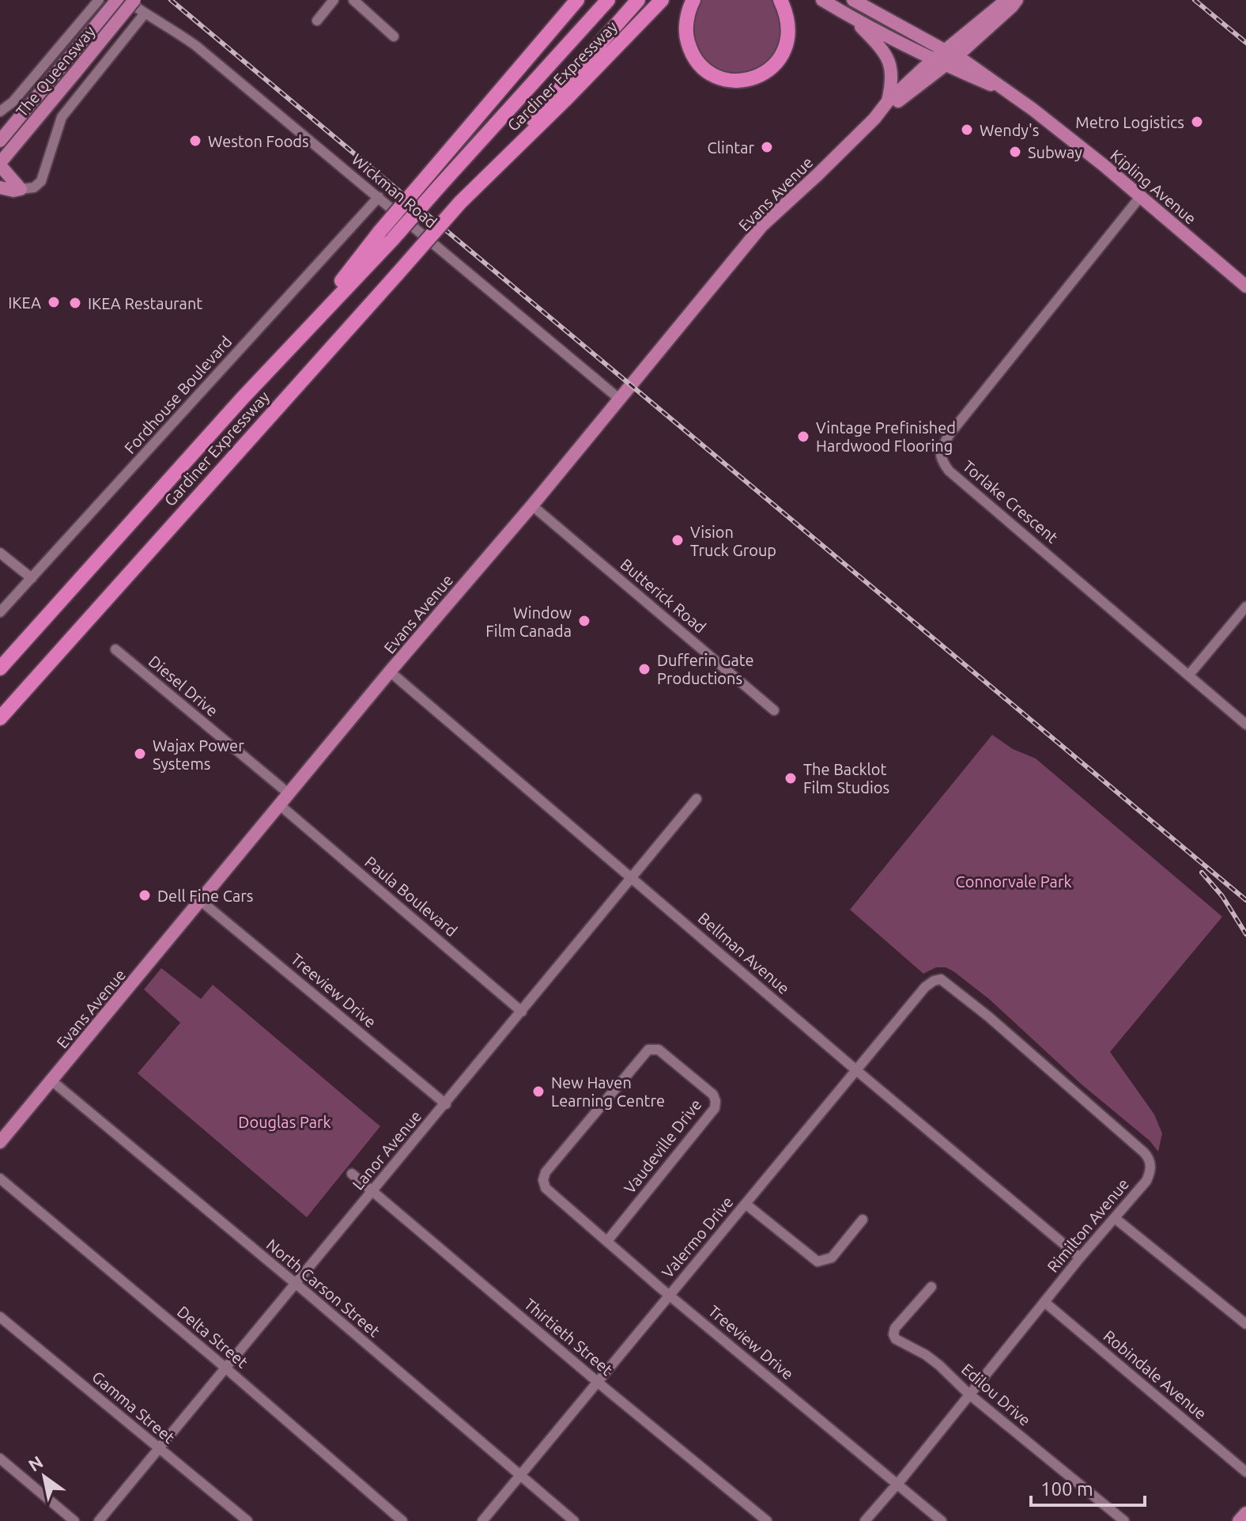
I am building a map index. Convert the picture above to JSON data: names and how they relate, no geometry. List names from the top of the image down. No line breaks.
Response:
{"streets":{"highway":["Gardiner Expressway"],"main road":["The Queensway","Kipling Avenue","Evans Avenue"],"street":["Wickman Road","Fordhouse Boulevard","Torlake Crescent","Butterick Road","Diesel Drive","Paula Boulevard","Bellman Avenue","Treeview Drive","Vaudeville Drive","Lanor Avenue","Rimilton Avenue","Valermo Drive","North Carson Street","Delta Street","Thirtieth Street","Robindale Avenue","Edilou Drive","Gamma Street"]},"crossings":[["Kipling Avenue","Evans Avenue"],["Kipling Avenue","Torlake Crescent"],["Wickman Road","Evans Avenue"],["Wickman Road","Fordhouse Boulevard"],["Evans Avenue","Butterick Road"],["Evans Avenue","Diesel Drive"],["Evans Avenue","Paula Boulevard"],["Evans Avenue","Bellman Avenue"],["Evans Avenue","Treeview Drive"],["Evans Avenue","North Carson Street"],["Paula Boulevard","Lanor Avenue"],["Bellman Avenue","Lanor Avenue"],["Bellman Avenue","Rimilton Avenue"],["Bellman Avenue","Valermo Drive"],["Treeview Drive","Vaudeville Drive"],["Treeview Drive","Lanor Avenue"],["Treeview Drive","Rimilton Avenue"],["Treeview Drive","Valermo Drive"],["Lanor Avenue","North Carson Street"],["Lanor Avenue","Delta Street"],["Lanor Avenue","Thirtieth Street"],["Lanor Avenue","Gamma Street"],["Rimilton Avenue","Valermo Drive"],["Rimilton Avenue","Robindale Avenue"],["Rimilton Avenue","Edilou Drive"],["Valermo Drive","North Carson Street"],["Valermo Drive","Thirtieth Street"]],"parks":["Connorvale Park","Douglas Park"],"places":["Metro Logistics","Wendy's","Weston Foods","Clintar","Subway","IKEA","IKEA Restaurant","Vintage Prefinished Hardwood Flooring","Vision Truck Group","Window Film Canada","Dufferin Gate Productions","Wajax Power Systems","The Backlot Film Studios","Dell Fine Cars","New Haven Learning Centre"],"scale_bar":"100 m","north":"top left"}
